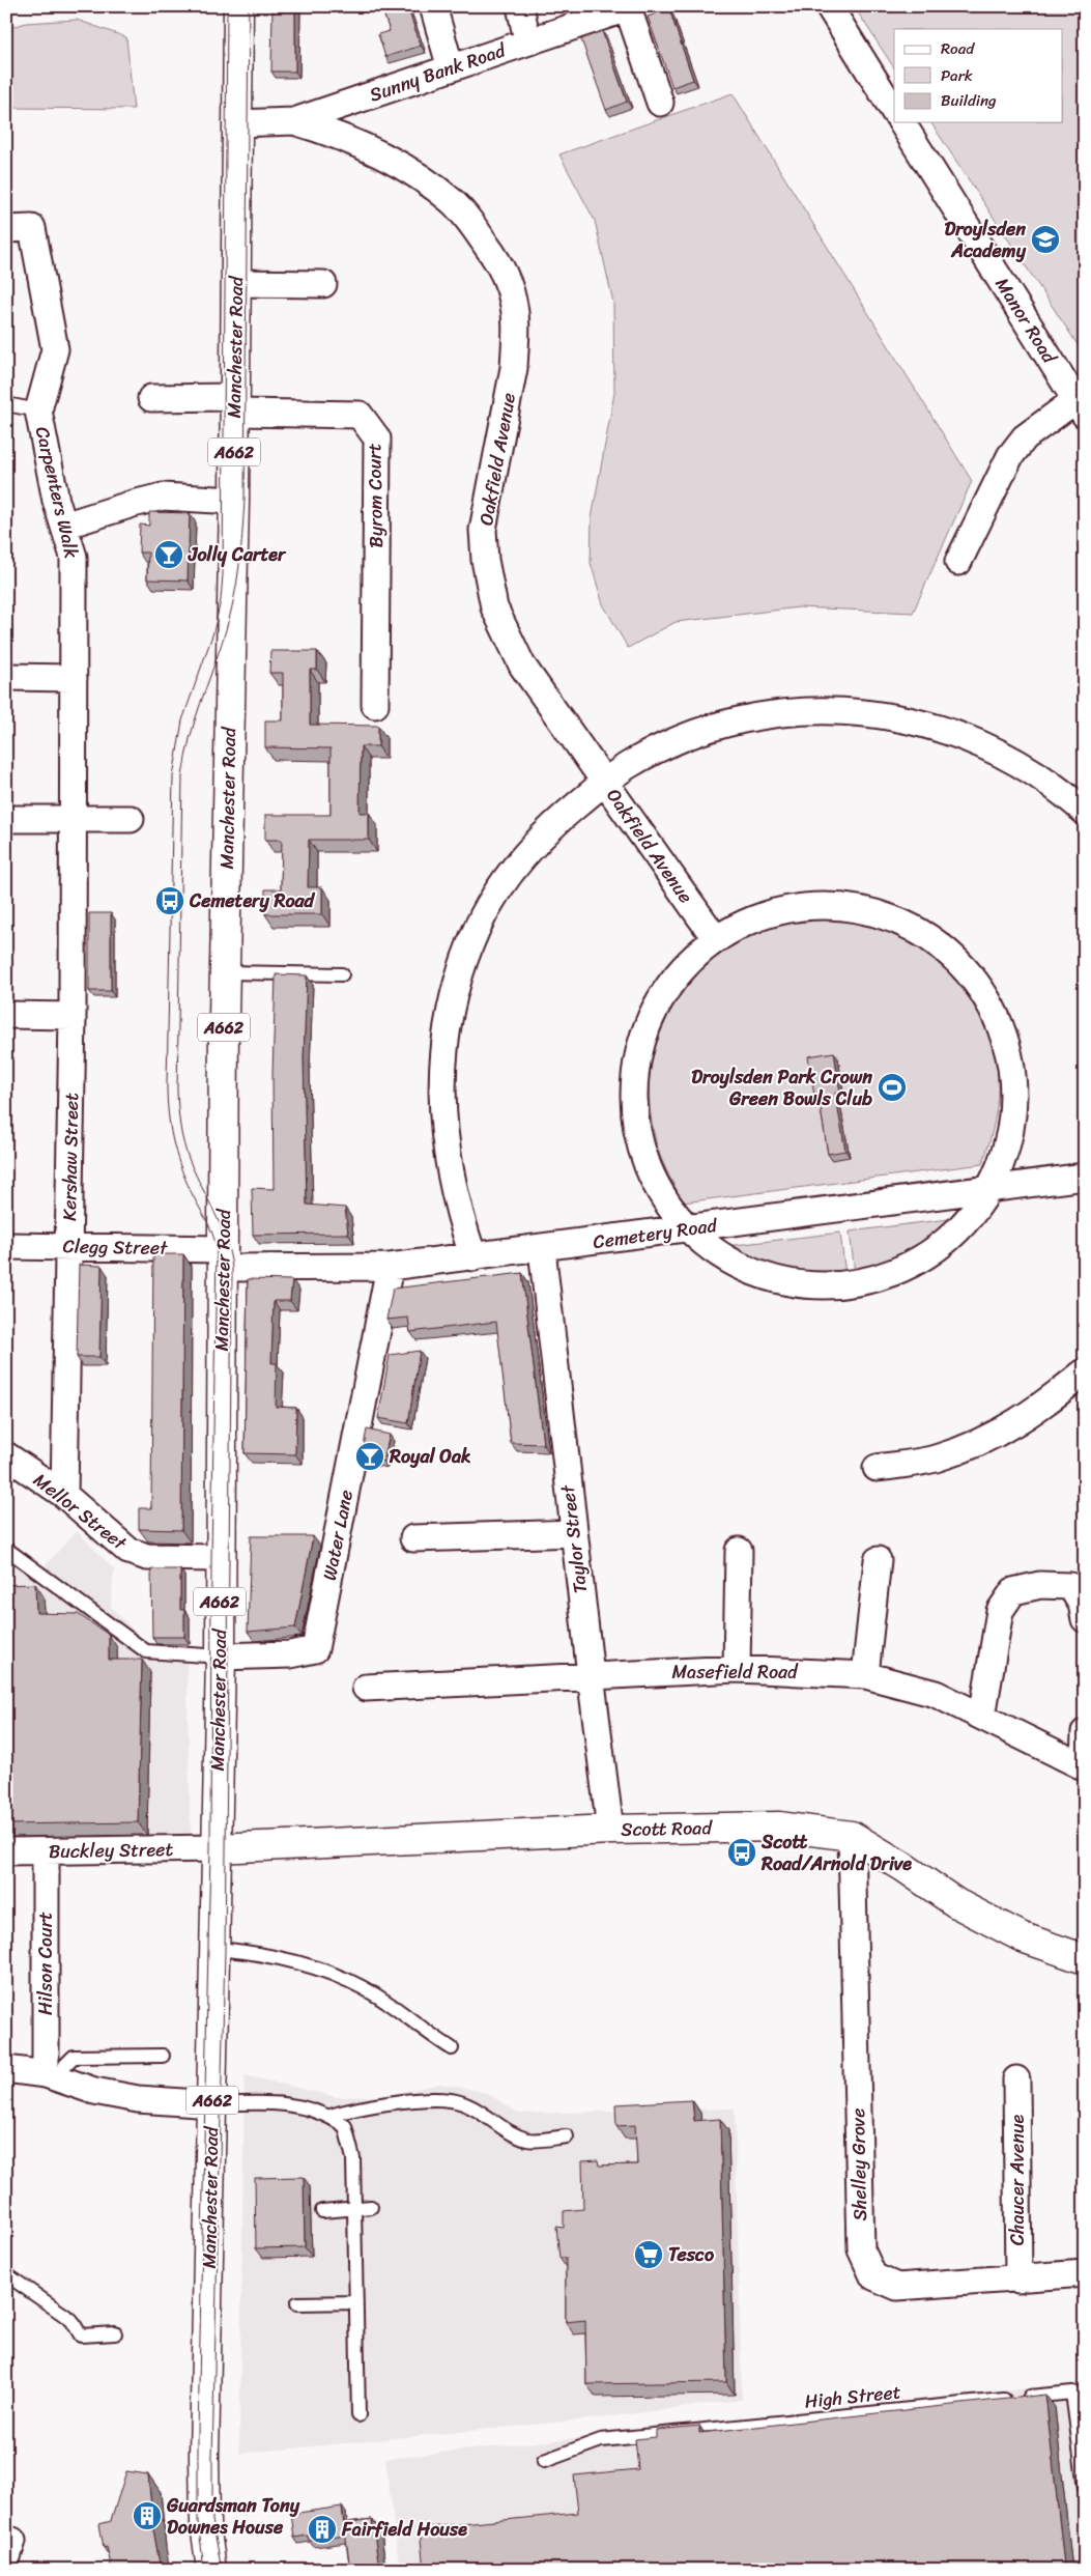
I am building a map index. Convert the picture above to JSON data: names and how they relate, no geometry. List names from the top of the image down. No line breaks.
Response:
{"streets":{"main road":["Manchester Road","A662","Scott Road"],"street":["Sunny Bank Road","Manor Road","Oakfield Avenue","Carpenters Walk","Byrom Court","Kershaw Street","Cemetery Road","Clegg Street","Mellor Street","Water Lane","Taylor Street","Masefield Road","Buckley Street","Hilson Court","Shelley Grove","Chaucer Avenue"],"lane":["High Street"]},"crossings":[["Sunny Bank Road","Manchester Road"],["Sunny Bank Road","Oakfield Avenue"],["Manchester Road","Byrom Court"],["Manchester Road","Cemetery Road"],["Manchester Road","Clegg Street"],["Manchester Road","Mellor Street"],["Manchester Road","Water Lane"],["Manchester Road","Scott Road"],["Manchester Road","Buckley Street"],["Carpenters Walk","Kershaw Street"],["Kershaw Street","Clegg Street"],["Kershaw Street","Mellor Street"],["Cemetery Road","Clegg Street"],["Cemetery Road","Water Lane"],["Cemetery Road","Taylor Street"],["Taylor Street","Masefield Road"],["Taylor Street","Scott Road"],["Scott Road","Buckley Street"],["Scott Road","Shelley Grove"],["Buckley Street","Hilson Court"],["Shelley Grove","Chaucer Avenue"]],"places":{"school or university":["Droylsden Academy"],"bar":["Jolly Carter","Royal Oak"],"bus stop":["Cemetery Road","Scott Road/Arnold Drive"],"sports":["Droylsden Park Crown Green Bowls Club"],"supermarket":["Tesco"],"building":["Guardsman Tony Downes House","Fairfield House"]},"legend":["Road","Park","Building"]}
